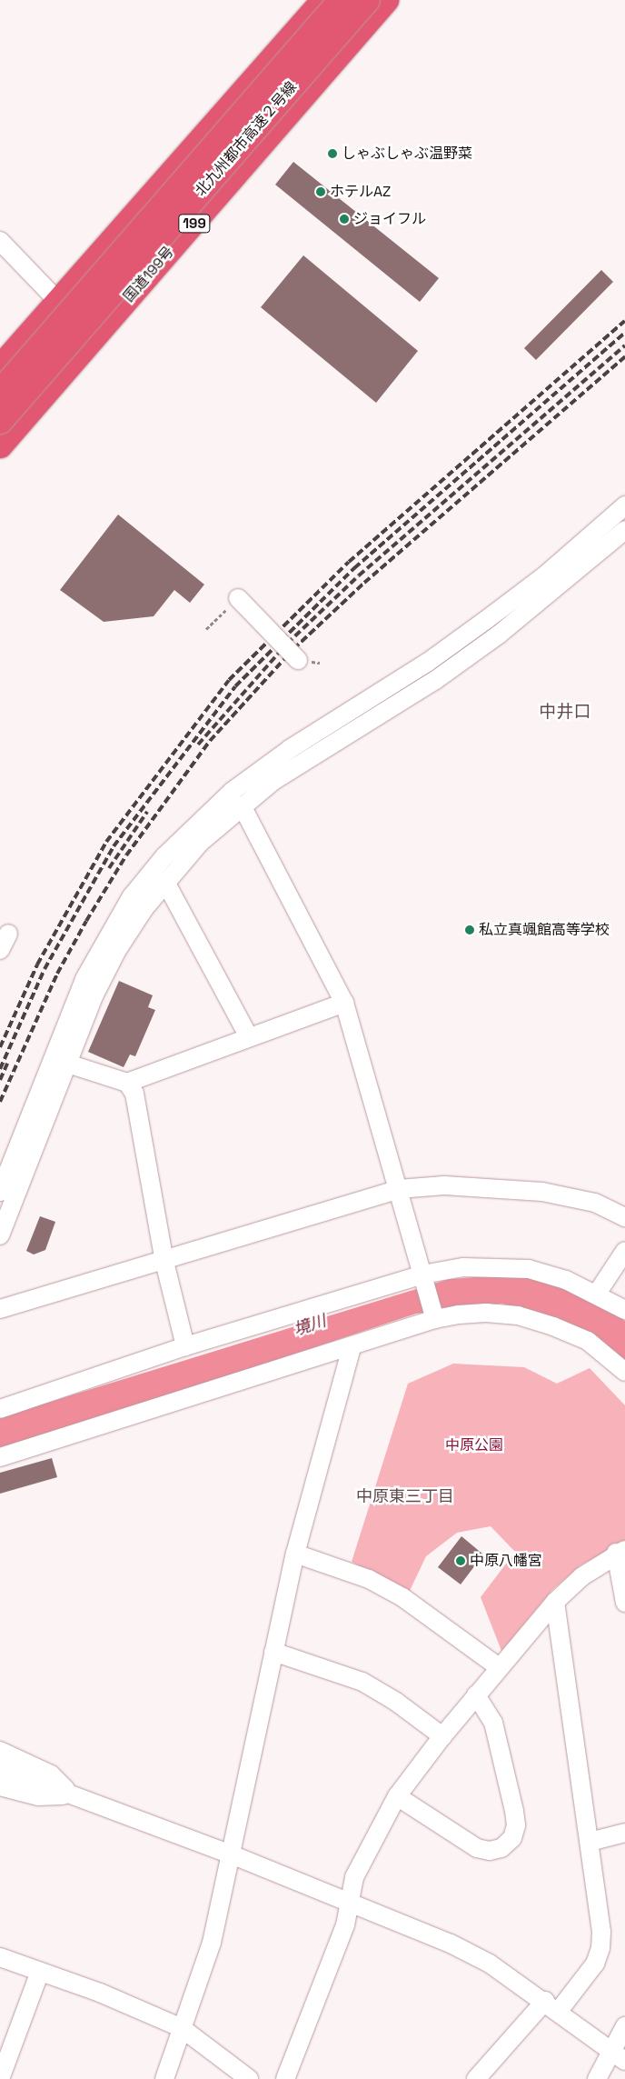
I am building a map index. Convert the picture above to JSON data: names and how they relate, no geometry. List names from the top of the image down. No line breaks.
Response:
{"streets":{"highway":["北九州都市高速２号線","199","国道199号"]},"districts":["中井口","中原東三丁目"],"water":["境川"],"parks":["中原公園"],"places":["しゃぶしゃぶ温野菜","ホテルAZ","ジョイフル","私立真颯館高等学校","中原八幡宮"]}
